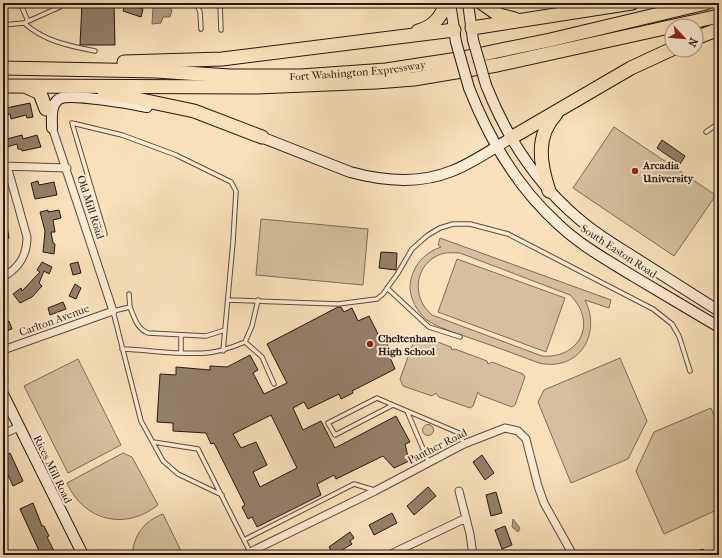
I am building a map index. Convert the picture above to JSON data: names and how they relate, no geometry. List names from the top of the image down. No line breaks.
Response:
{"streets":{"highway":["Fort Washington Expressway"],"main road":["South Easton Road","Rices Mill Road"],"street":["Old Mill Road","Carlton Avenue","Panther Road"]},"crossings":[["Old Mill Road","Carlton Avenue"]],"places":["Arcadia University","Cheltenham High School"],"north":"bottom right"}
